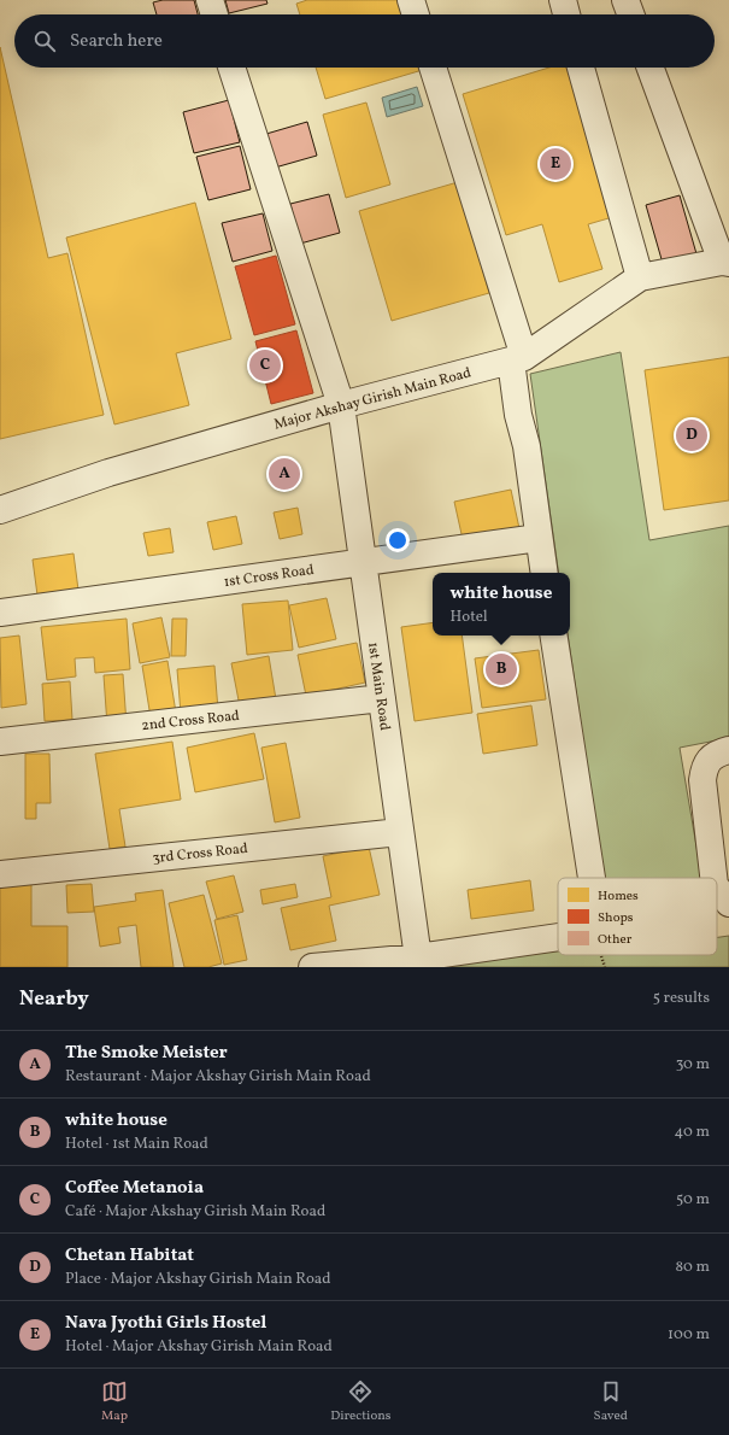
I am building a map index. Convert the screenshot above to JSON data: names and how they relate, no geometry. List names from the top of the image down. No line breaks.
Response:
{"streets":{"street":["Major Akshay Girish Main Road","1st Cross Road","1st Main Road","2nd Cross Road","3rd Cross Road"]},"crossings":[["Major Akshay Girish Main Road","1st Main Road"],["1st Cross Road","1st Main Road"],["1st Main Road","2nd Cross Road"],["1st Main Road","3rd Cross Road"]],"legend":["Homes","Shops","Other"],"page":{"search":"Search here","pins":["E","C","D","A","B"],"popup":["white house","Hotel"],"heading":["Nearby","5 results"],"list":[{"mark":"A","name":"The Smoke Meister","note":"Restaurant · Major Akshay Girish Main Road","value":"30 m"},{"mark":"B","name":"white house","note":"Hotel · 1st Main Road","value":"40 m"},{"mark":"C","name":"Coffee Metanoia","note":"Café · Major Akshay Girish Main Road","value":"50 m"},{"mark":"D","name":"Chetan Habitat","note":"Place · Major Akshay Girish Main Road","value":"80 m"},{"mark":"E","name":"Nava Jyothi Girls Hostel","note":"Hotel · Major Akshay Girish Main Road","value":"100 m"}],"nav":["Map","Directions","Saved"]}}
